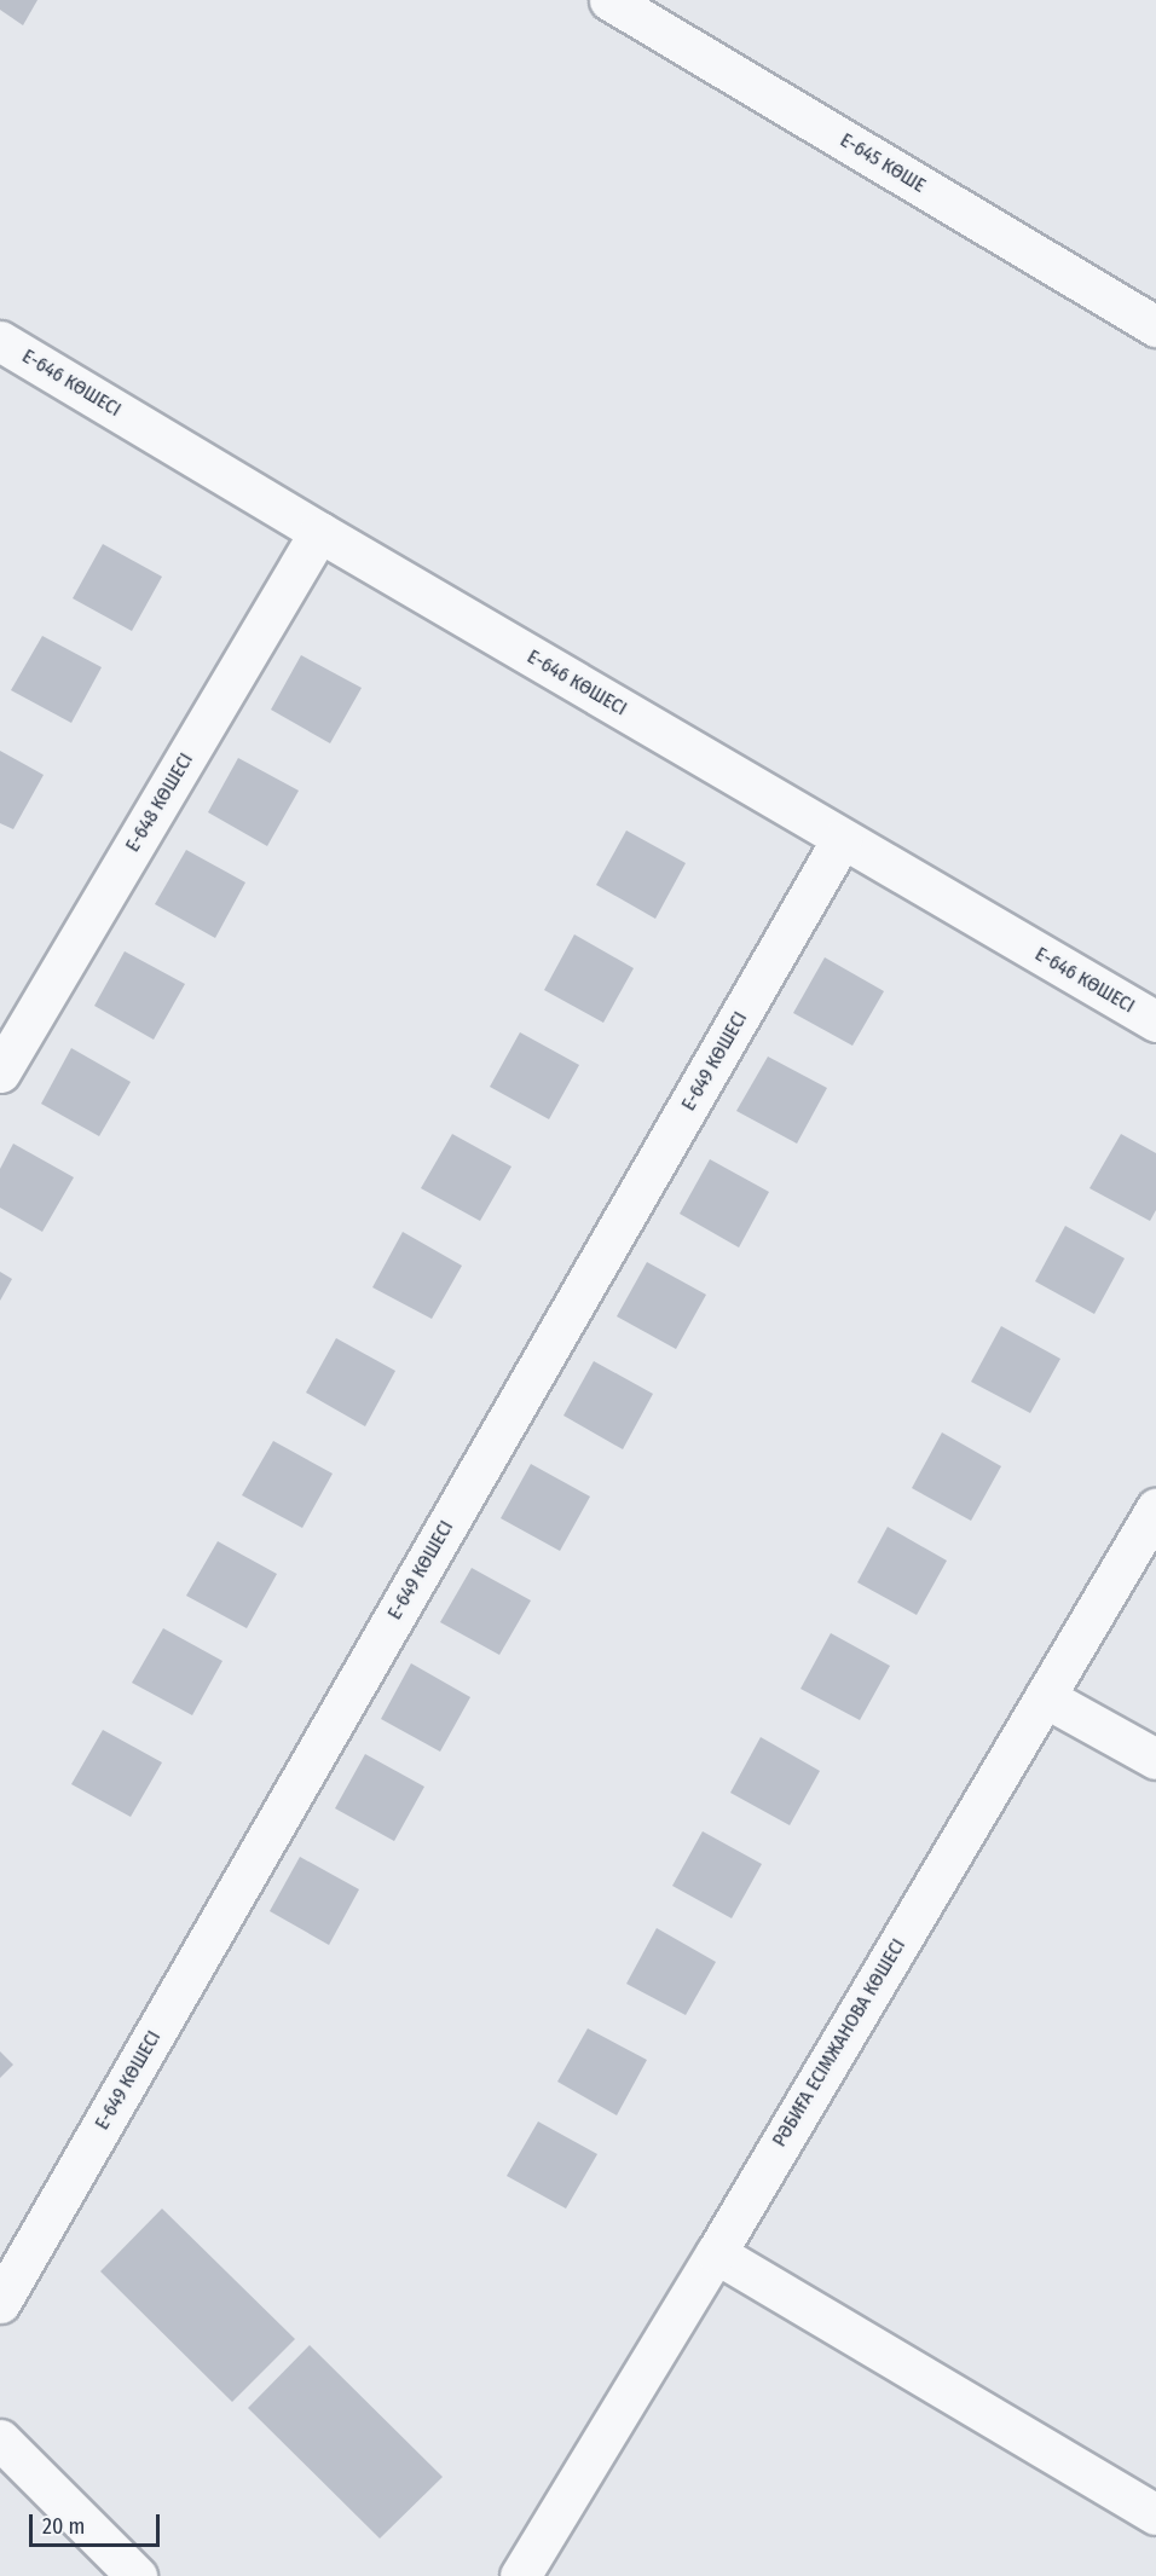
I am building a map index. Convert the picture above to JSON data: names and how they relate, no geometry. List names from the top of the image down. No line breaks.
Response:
{"streets":{"street":["Е-645 КӨШЕ","Е-646 КӨШЕСІ","Е-648 КӨШЕСІ","Е-649 КӨШЕСІ","РӘБИҒА ЕСІМЖАНОВА КӨШЕСІ"]},"crossings":[["Е-646 КӨШЕСІ","Е-648 КӨШЕСІ"],["Е-646 КӨШЕСІ","Е-649 КӨШЕСІ"]],"scale_bar":"20 m"}
